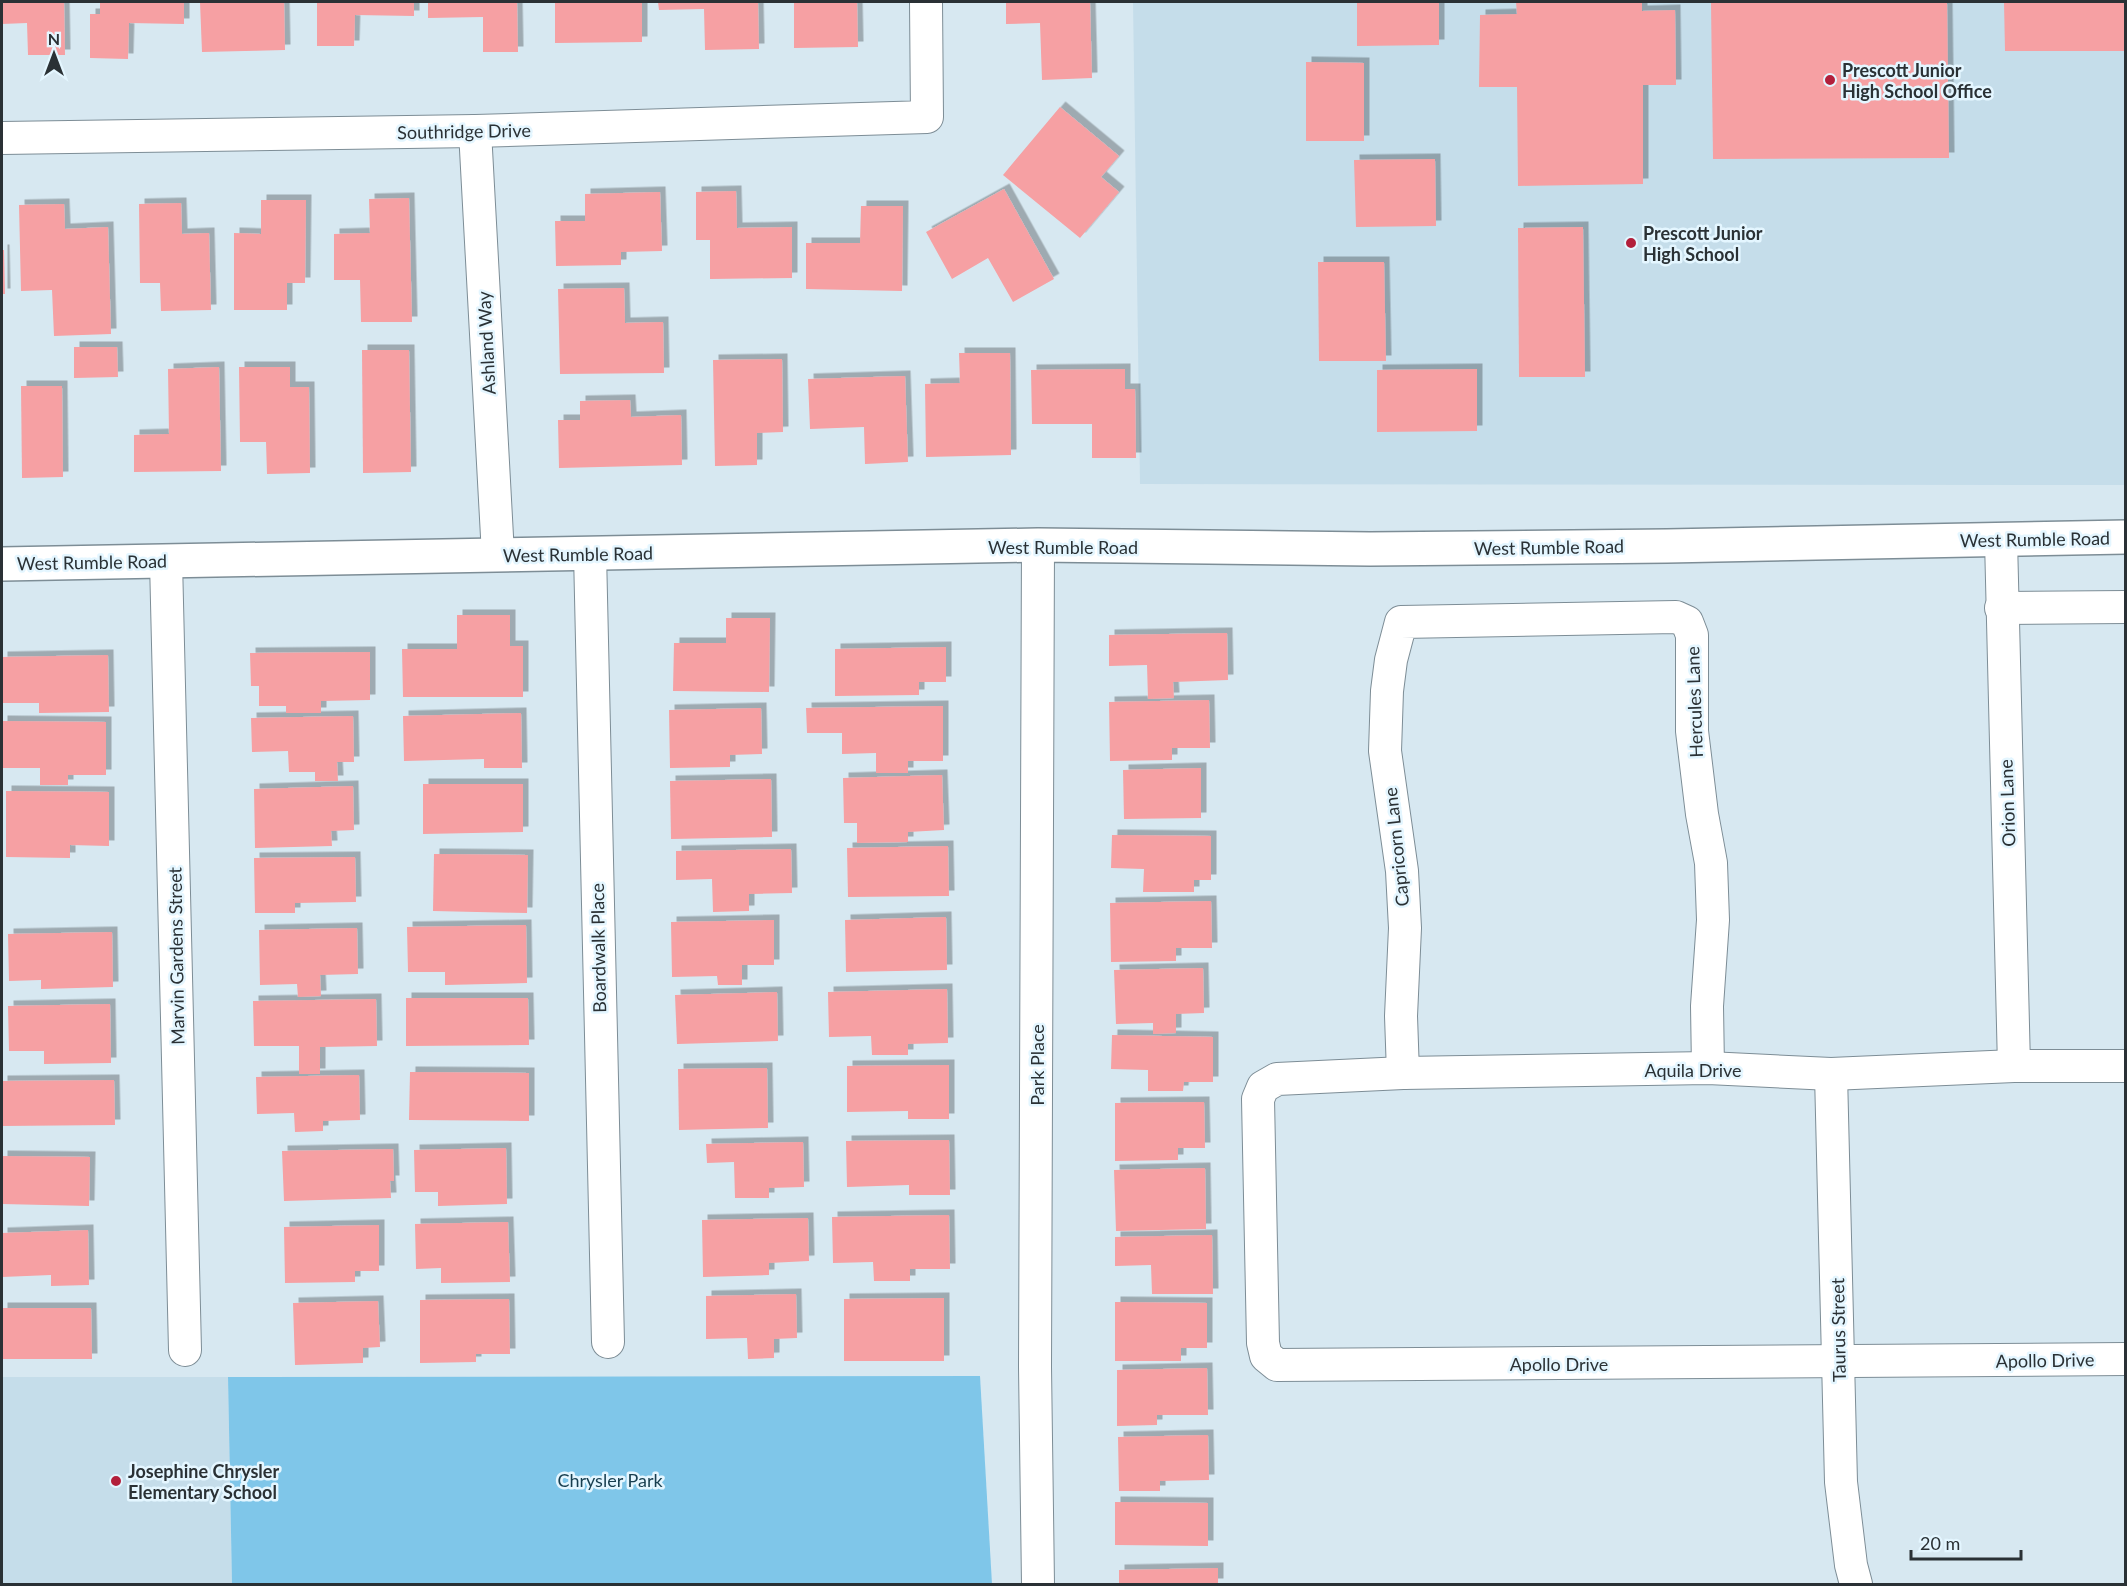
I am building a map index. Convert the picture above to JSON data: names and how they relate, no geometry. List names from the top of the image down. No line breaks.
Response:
{"streets":{"street":["Southridge Drive","Ashland Way","West Rumble Road","Hercules Lane","Orion Lane","Capricorn Lane","Boardwalk Place","Marvin Gardens Street","Park Place","Aquila Drive","Taurus Street","Apollo Drive"]},"crossings":[["Southridge Drive","Ashland Way"],["Ashland Way","West Rumble Road"],["West Rumble Road","Orion Lane"],["West Rumble Road","Boardwalk Place"],["West Rumble Road","Marvin Gardens Street"],["West Rumble Road","Park Place"],["Hercules Lane","Capricorn Lane"],["Hercules Lane","Aquila Drive"],["Orion Lane","Aquila Drive"],["Capricorn Lane","Aquila Drive"],["Aquila Drive","Taurus Street"],["Aquila Drive","Apollo Drive"],["Taurus Street","Apollo Drive"]],"parks":["Chrysler Park"],"places":["Prescott Junior High School Office","Prescott Junior High School","Josephine Chrysler Elementary School"],"scale_bar":"20 m","north":"top"}
